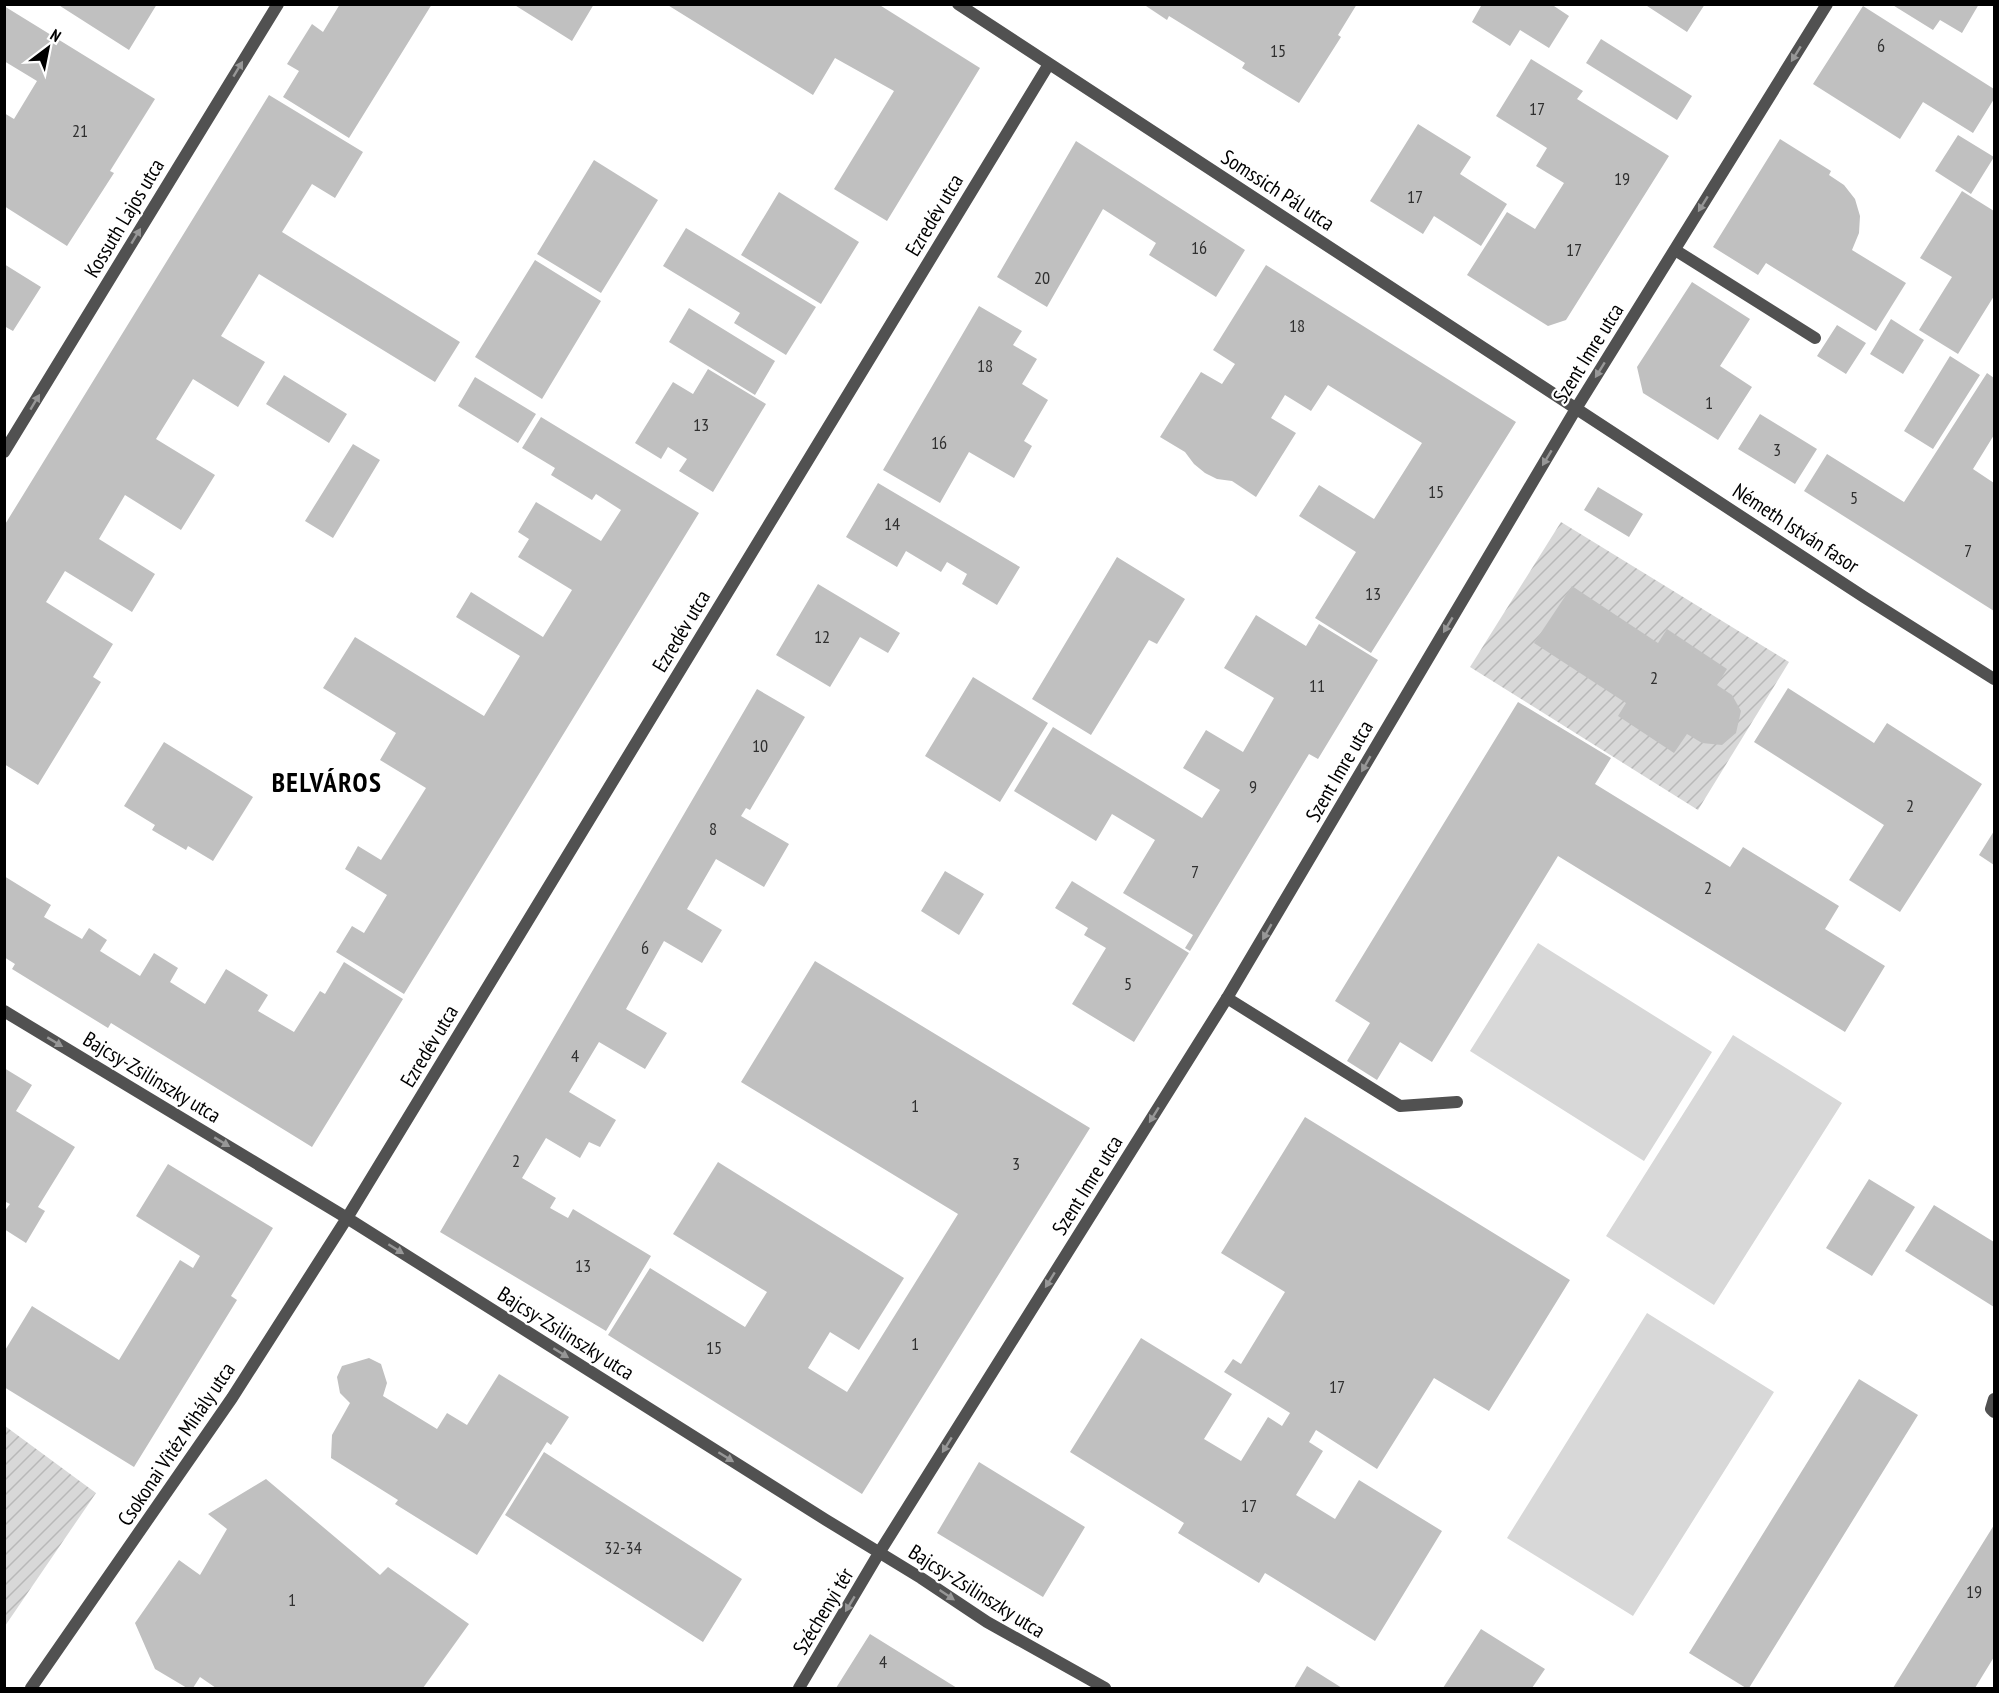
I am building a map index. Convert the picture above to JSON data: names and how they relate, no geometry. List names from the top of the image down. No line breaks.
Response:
{"streets":{"street":["Somssich Pál utca","Ezredév utca","Kossuth Lajos utca","Szent Imre utca","Németh István fasor","Bajcsy-Zsilinszky utca","Csokonai Vitéz Mihály utca","Széchenyi tér"]},"crossings":[["Somssich Pál utca","Ezredév utca"],["Somssich Pál utca","Szent Imre utca"],["Somssich Pál utca","Németh István fasor"],["Ezredév utca","Bajcsy-Zsilinszky utca"],["Ezredév utca","Csokonai Vitéz Mihály utca"],["Szent Imre utca","Németh István fasor"],["Szent Imre utca","Bajcsy-Zsilinszky utca"],["Szent Imre utca","Széchenyi tér"],["Bajcsy-Zsilinszky utca","Csokonai Vitéz Mihály utca"],["Bajcsy-Zsilinszky utca","Széchenyi tér"]],"one_way":["Kossuth Lajos utca","Szent Imre utca","Bajcsy-Zsilinszky utca","Széchenyi tér"],"districts":["BELVÁROS"],"house_numbers":["6","15","17","21","19","17","16","17","20","18","18","1","13","16","3","15","5","14","7","13","12","2","11","10","9","2","8","7","2","6","5","4","1","2","3","13","1","15","17","17","32-34","19","1","4"],"north":"top right"}
